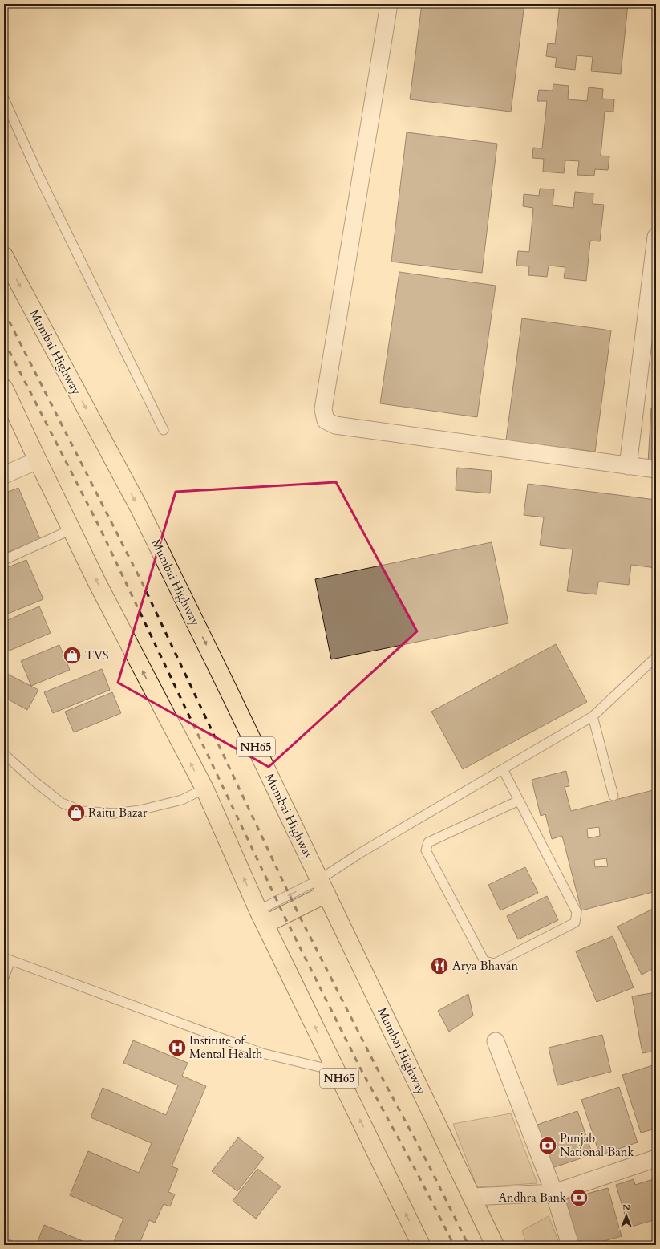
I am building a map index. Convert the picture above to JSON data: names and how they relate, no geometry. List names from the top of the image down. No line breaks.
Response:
{"streets":{"highway":["Mumbai Highway","NH65"]},"places":{"shop":["TVS","Raitu Bazar"],"restaurant":["Arya Bhavan"],"hospital":["Institute of Mental Health"],"bank":["Punjab National Bank","Andhra Bank"]},"north":"top"}
